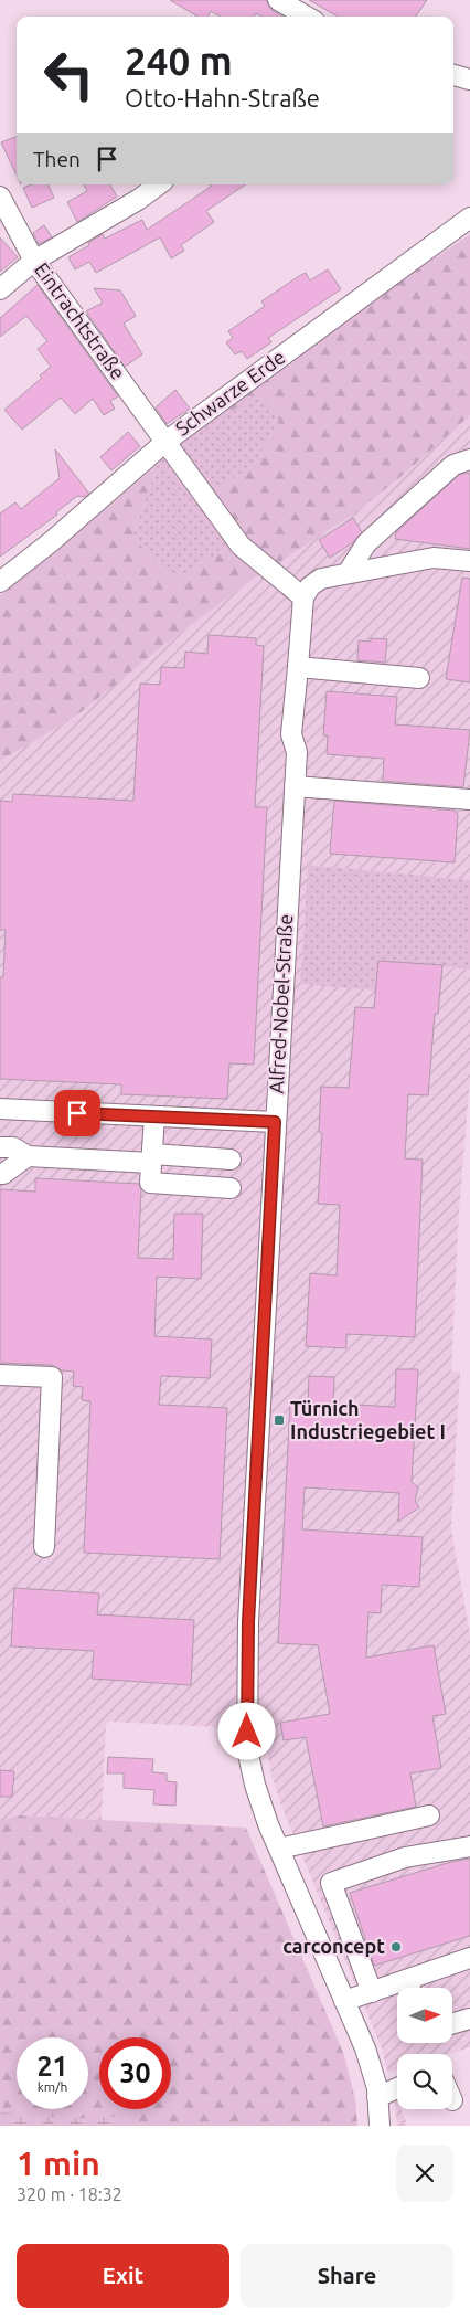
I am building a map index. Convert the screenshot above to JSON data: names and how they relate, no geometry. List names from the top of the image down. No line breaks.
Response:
{"streets":{"street":["Eintrachtstraße","Schwarze Erde","Alfred-Nobel-Straße"]},"crossings":[["Eintrachtstraße","Schwarze Erde"],["Eintrachtstraße","Alfred-Nobel-Straße"]],"places":{"transit":["Türnich Industriegebiet I"],"other":["carconcept"]},"north":"right","page":{"turn":["240 m","Otto-Hahn-Straße"],"then":"Then","speed":"21 km/h","limit":"30","heading":["1 min","320 m · 18:32"],"buttons":["Exit","Share"]}}
